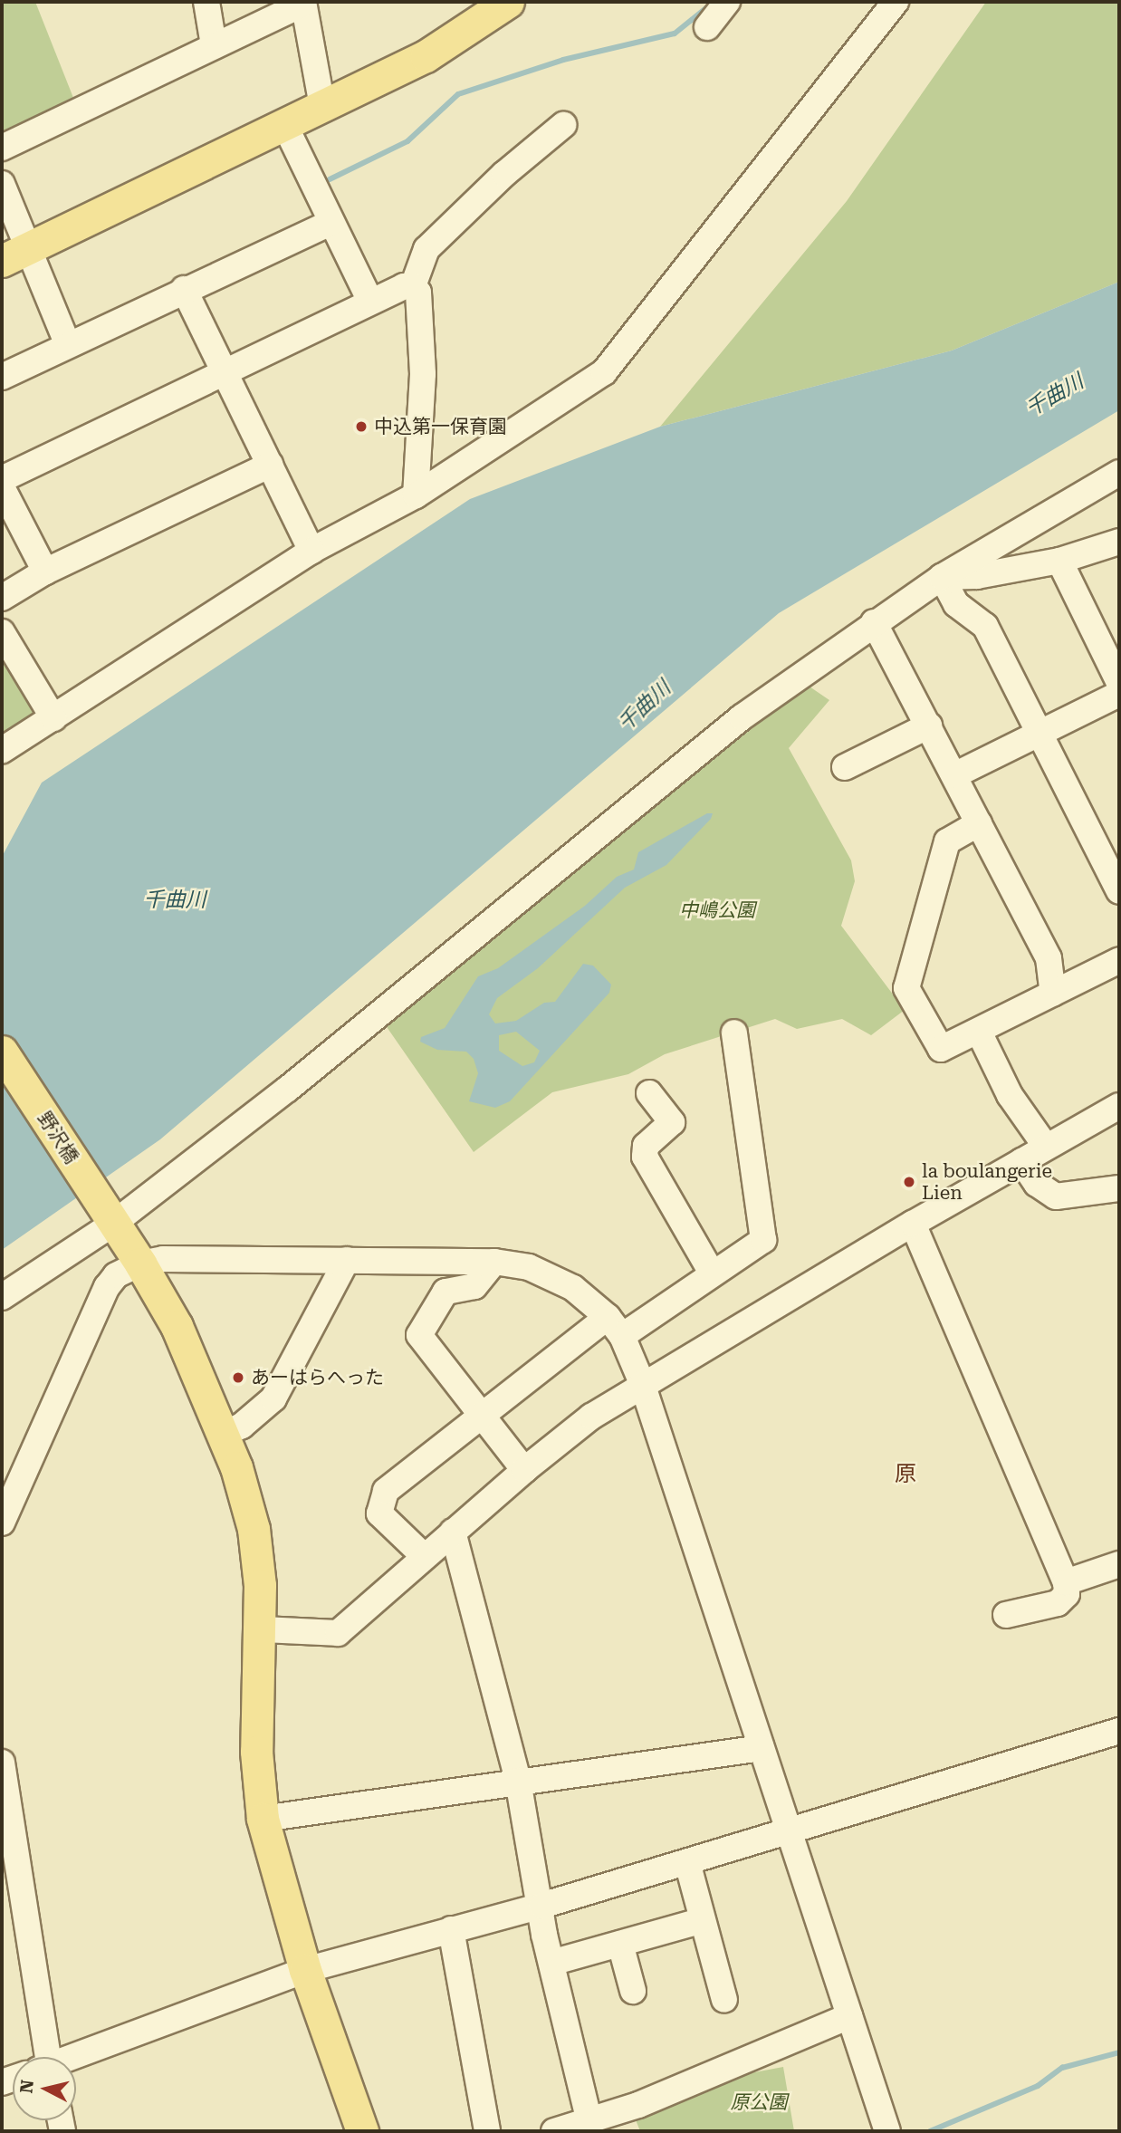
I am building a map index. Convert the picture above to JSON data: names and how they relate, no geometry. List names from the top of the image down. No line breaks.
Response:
{"streets":{"main road":["野沢橋"]},"districts":["原"],"water":["千曲川"],"parks":["中嶋公園","原公園"],"places":["中込第一保育園","la boulangerie Lien","あーはらへった"],"north":"left"}
